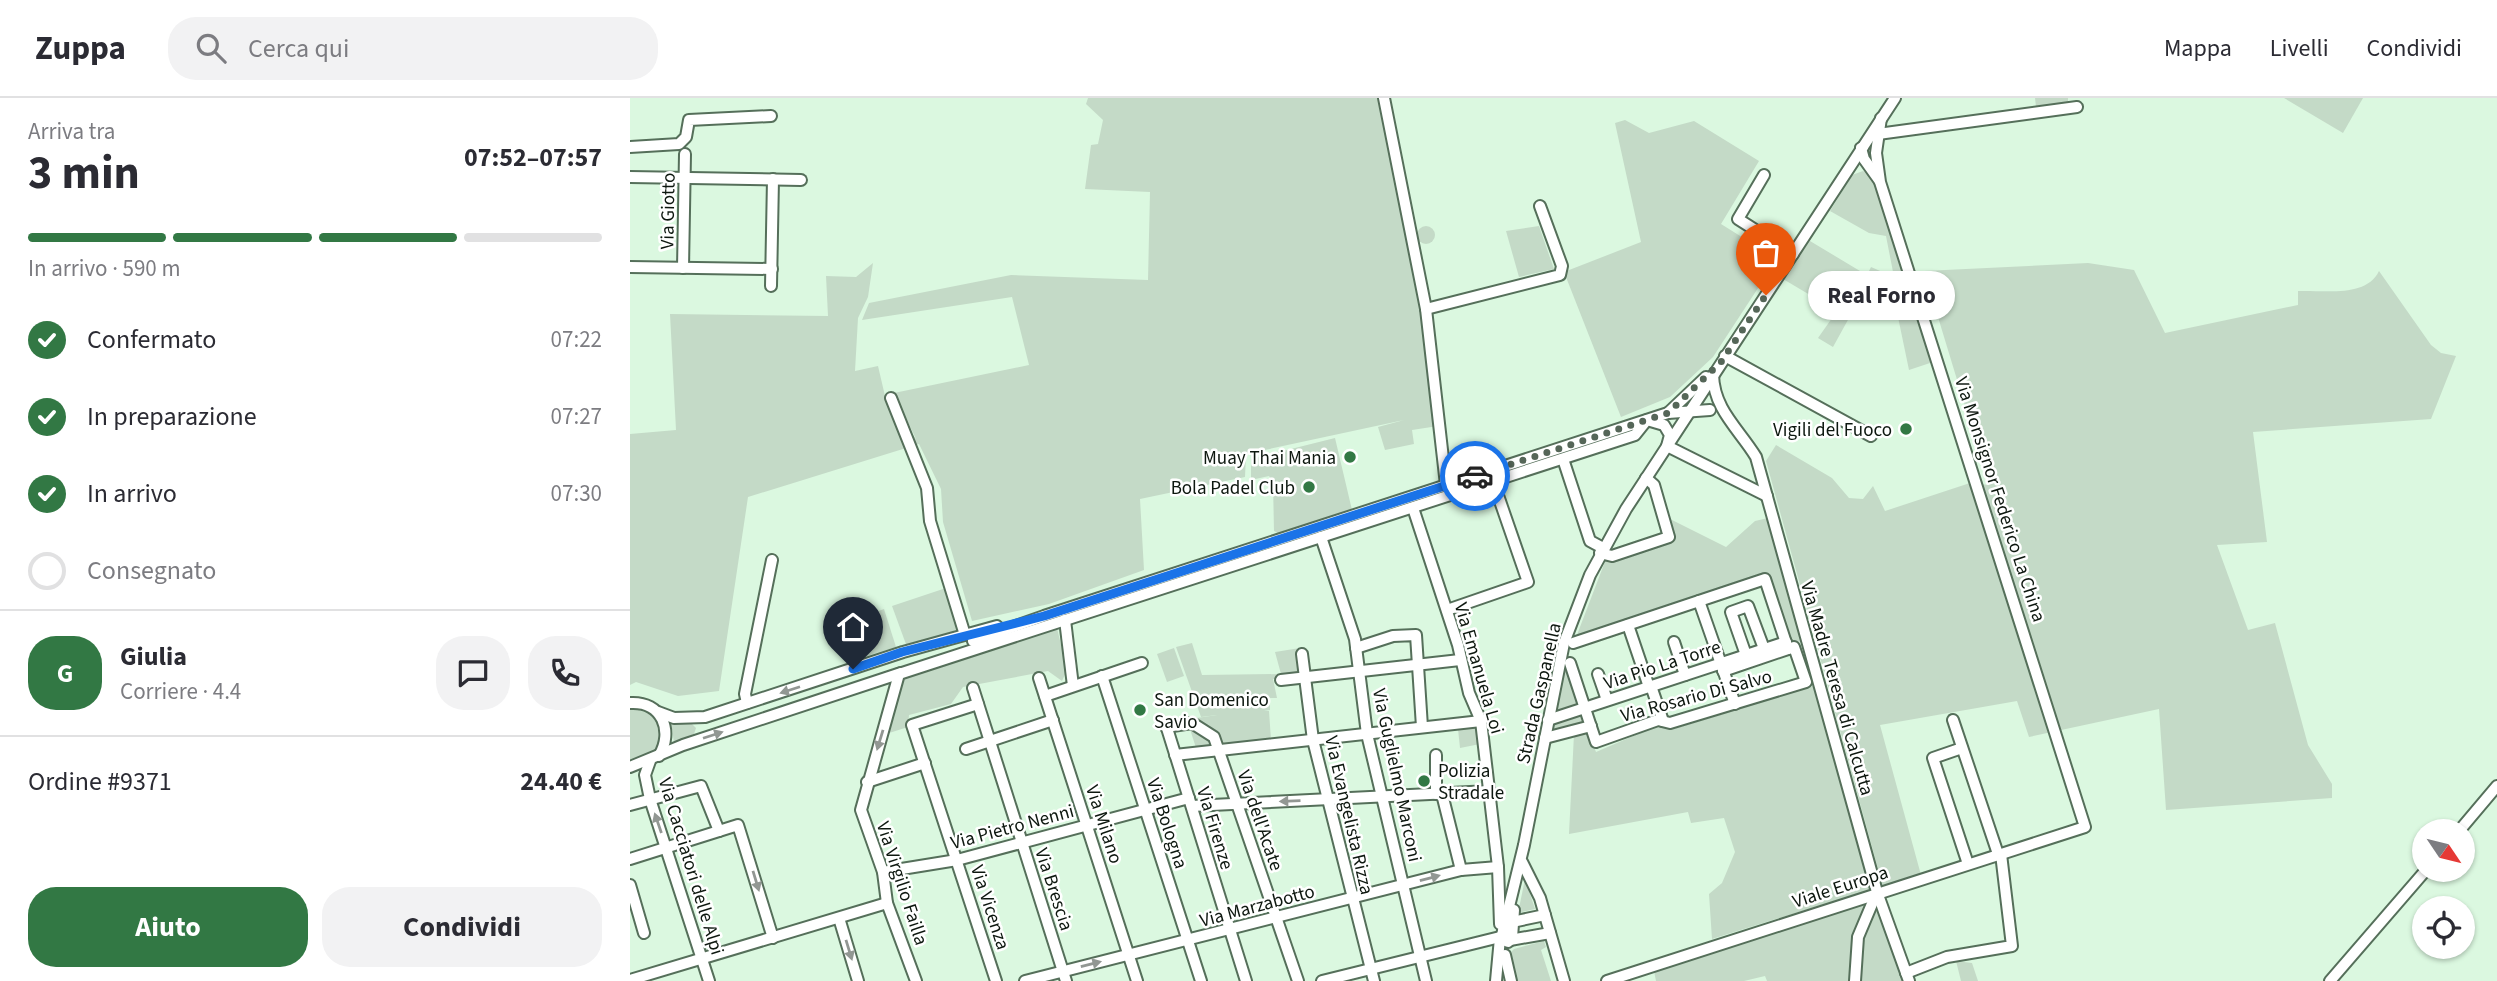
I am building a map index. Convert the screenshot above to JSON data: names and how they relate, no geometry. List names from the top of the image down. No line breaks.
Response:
{"streets":{"street":["Via Giotto","Via Monsignor Federico La China","Via Pio La Torre","Via Emanuela Loi","Via Madre Teresa di Calcutta","Strada Gaspanella","Via Rosario Di Salvo","Via Guglielmo Marconi","Via Evangelista Rizza","Via dell'Acate","Via Bologna","Via Milano","Via Pietro Nenni","Via Firenze","Via Cacciatori delle Alpi","Via Virgilio Failla","Viale Europa","Via Brescia","Via Marzabotto","Via Vicenza"]},"crossings":[["Via Monsignor Federico La China","Viale Europa"],["Via Pio La Torre","Strada Gaspanella"],["Via Emanuela Loi","Strada Gaspanella"],["Via Emanuela Loi","Via Pietro Nenni"],["Via Emanuela Loi","Via Marzabotto"],["Via Madre Teresa di Calcutta","Strada Gaspanella"],["Via Madre Teresa di Calcutta","Viale Europa"],["Via Guglielmo Marconi","Via Pietro Nenni"],["Via Guglielmo Marconi","Via Marzabotto"],["Via Evangelista Rizza","Via Pietro Nenni"],["Via Evangelista Rizza","Via Marzabotto"],["Via dell'Acate","Via Pietro Nenni"],["Via dell'Acate","Via Firenze"],["Via dell'Acate","Via Marzabotto"],["Via Bologna","Via Pietro Nenni"],["Via Bologna","Via Marzabotto"],["Via Milano","Via Pietro Nenni"],["Via Milano","Via Marzabotto"],["Via Pietro Nenni","Via Firenze"],["Via Pietro Nenni","Via Virgilio Failla"],["Via Pietro Nenni","Via Brescia"],["Via Pietro Nenni","Via Vicenza"],["Via Firenze","Via Marzabotto"],["Via Brescia","Via Marzabotto"],["Via Brescia","Via Vicenza"]],"one_way":["Via Virgilio Failla"],"places":["Real Forno","Vigili del Fuoco","Muay Thai Mania","Bola Padel Club","San Domenico Savio","Polizia Stradale"],"north":"bottom right","page":{"header":"Zuppa","search":"Cerca qui","nav":["Mappa","Livelli","Condividi"],"heading":["3 min","Arriva tra","07:52–07:57"],"panel":["Giulia","Corriere · 4.4","Ordine #9371","24.40 €"],"bar":"In arrivo · 590 m","bubble":"Real Forno","list":[["Confermato","07:22"],["In preparazione","07:27"],["In arrivo","07:30"],"Consegnato"],"round":"G","buttons":["Aiuto","Condividi"]}}
